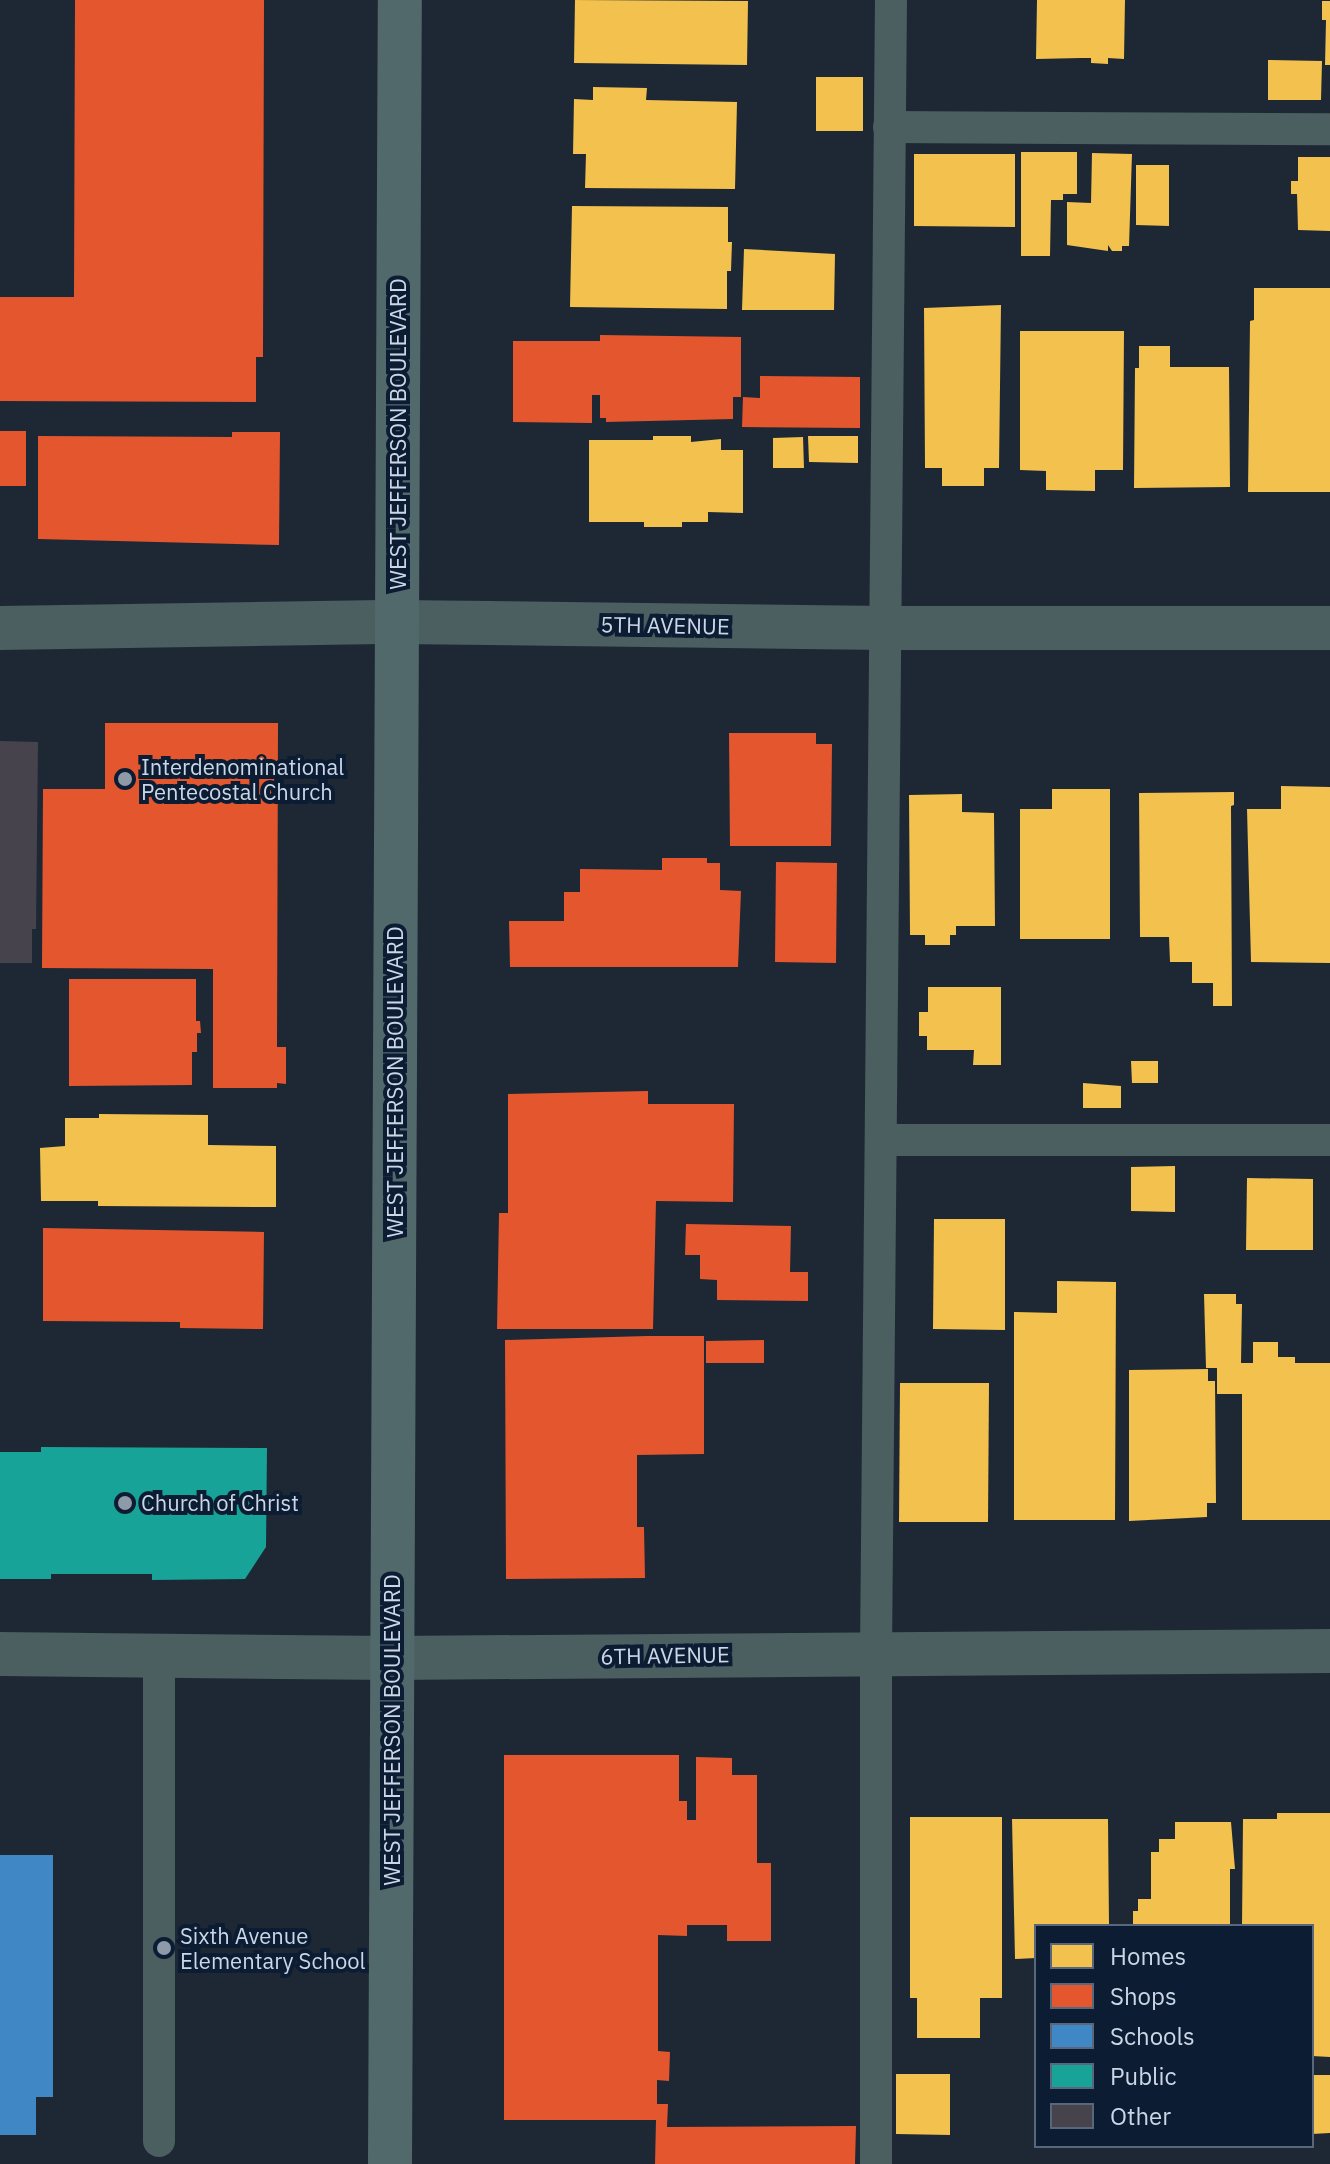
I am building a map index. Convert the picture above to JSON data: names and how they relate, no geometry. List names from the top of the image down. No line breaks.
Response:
{"streets":{"main road":["WEST JEFFERSON BOULEVARD"],"street":["5TH AVENUE","6TH AVENUE"]},"crossings":[["WEST JEFFERSON BOULEVARD","5TH AVENUE"],["WEST JEFFERSON BOULEVARD","6TH AVENUE"]],"places":["Interdenominational Pentecostal Church","Church of Christ","Sixth Avenue Elementary School"],"legend":["Homes","Shops","Schools","Public","Other"]}
